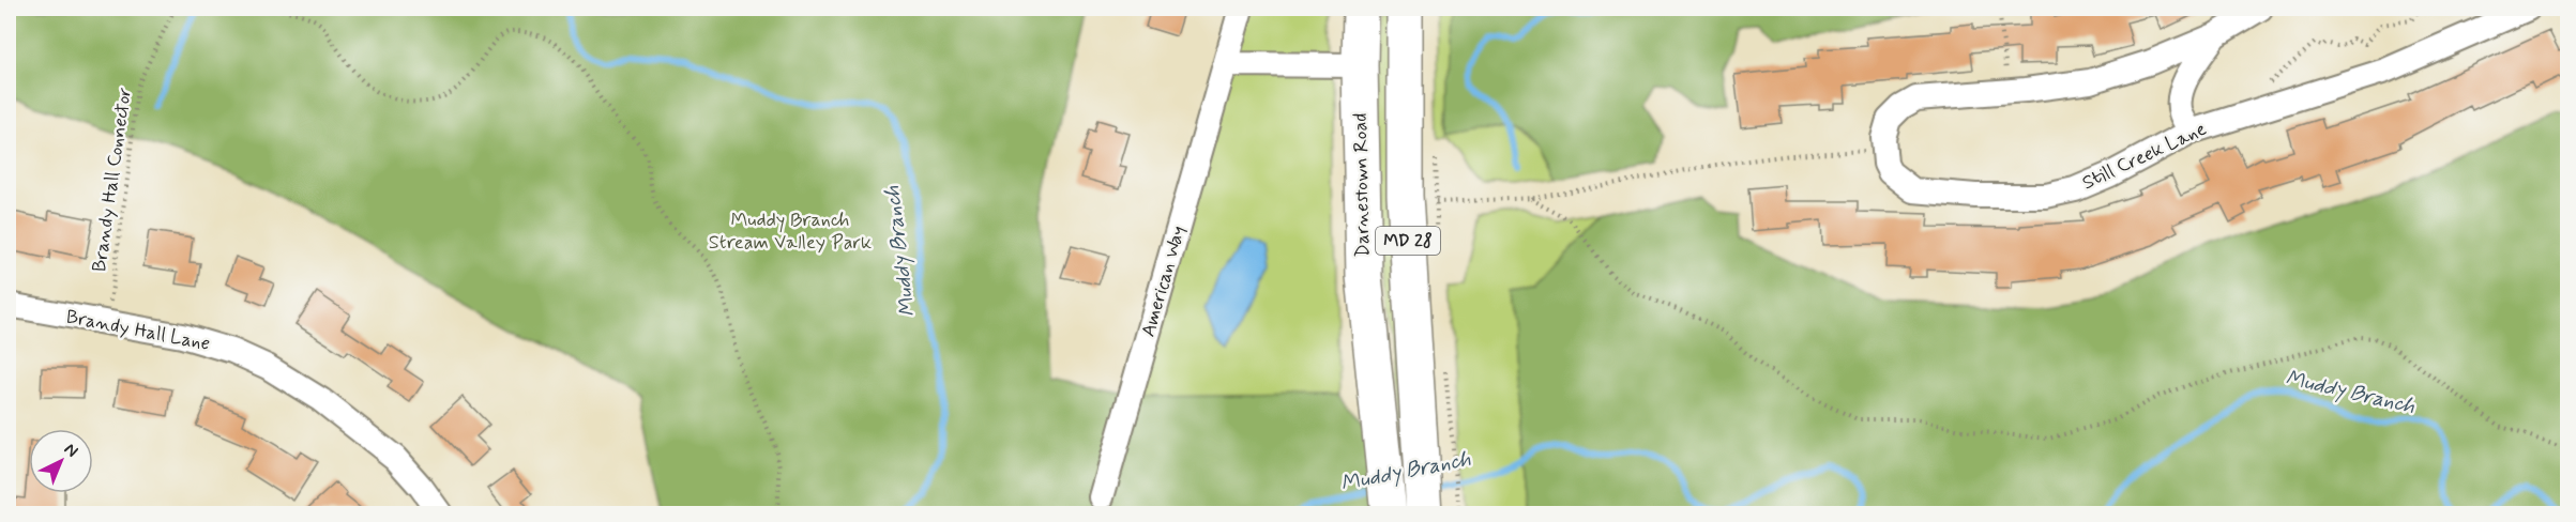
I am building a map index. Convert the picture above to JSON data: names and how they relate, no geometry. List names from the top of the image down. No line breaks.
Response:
{"streets":{"main road":["Darnestown Road","MD 28"],"street":["Still Creek Lane","American Way","Brandy Hall Lane"],"path":["Brandy Hall Connector"]},"crossings":[["Brandy Hall Connector","Brandy Hall Lane"]],"water":["Muddy Branch"],"parks":["Muddy Branch Stream Valley Park"],"north":"top right"}
